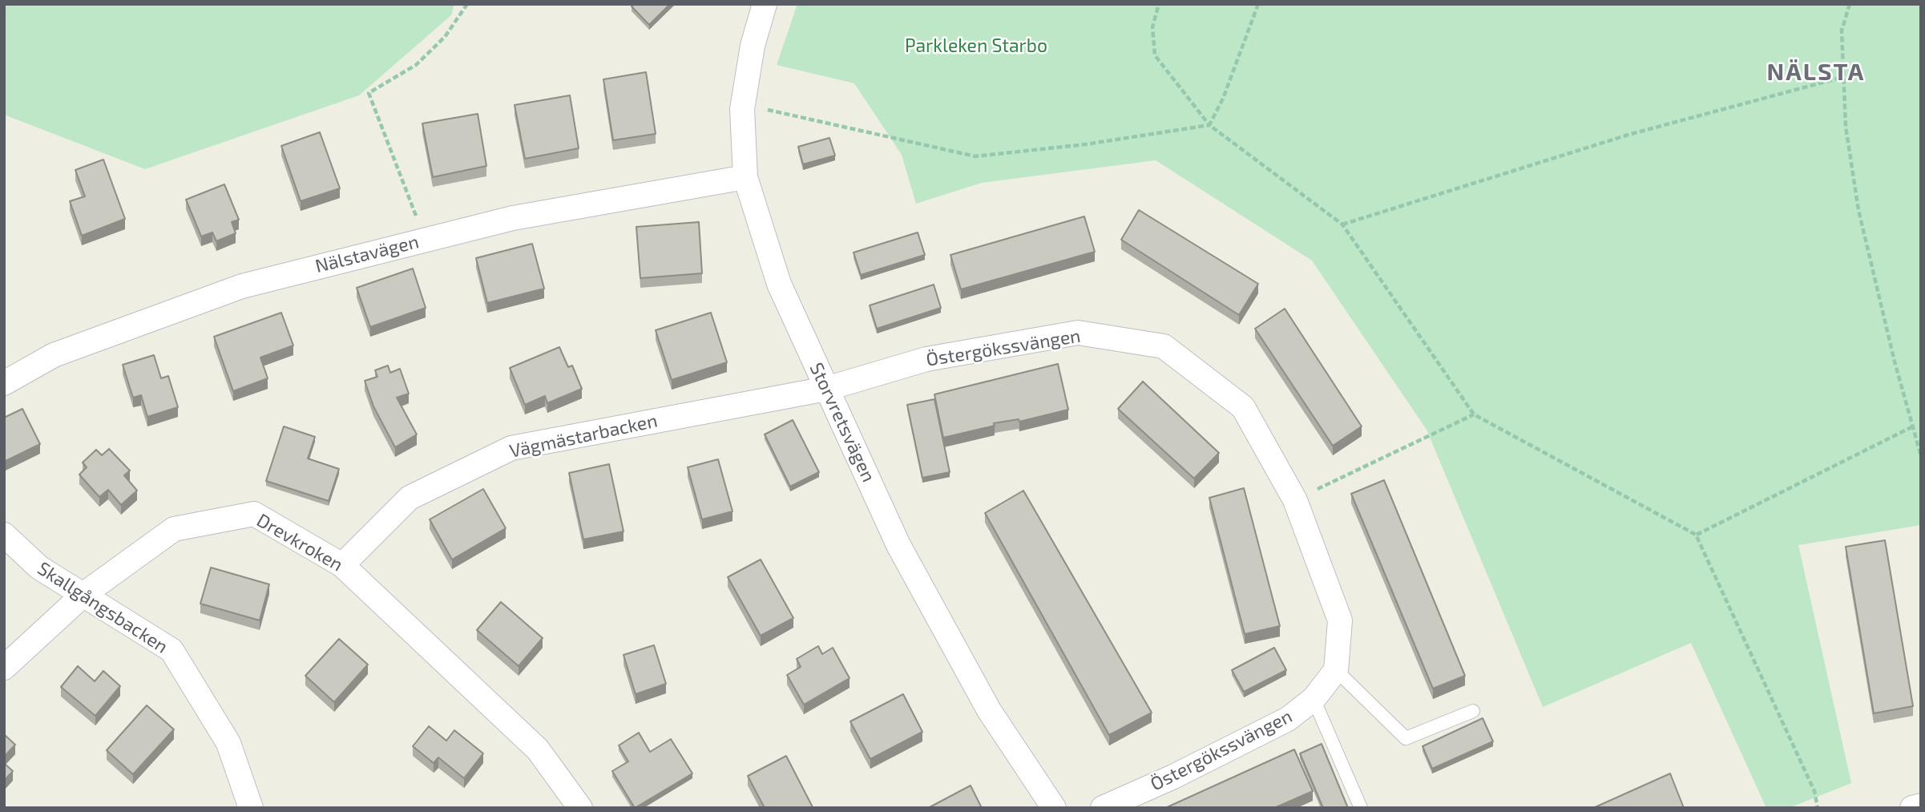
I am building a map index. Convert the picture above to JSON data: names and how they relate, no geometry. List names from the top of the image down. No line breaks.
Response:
{"streets":{"street":["Nälstavägen","Östergökssvängen","Storvretsvägen","Vägmästarbacken","Drevkroken","Skallgångsbacken"]},"crossings":[["Nälstavägen","Storvretsvägen"],["Östergökssvängen","Storvretsvägen"],["Östergökssvängen","Vägmästarbacken"],["Storvretsvägen","Vägmästarbacken"],["Vägmästarbacken","Drevkroken"],["Drevkroken","Skallgångsbacken"]],"districts":["NÄLSTA"],"parks":["Parkleken Starbo"]}
